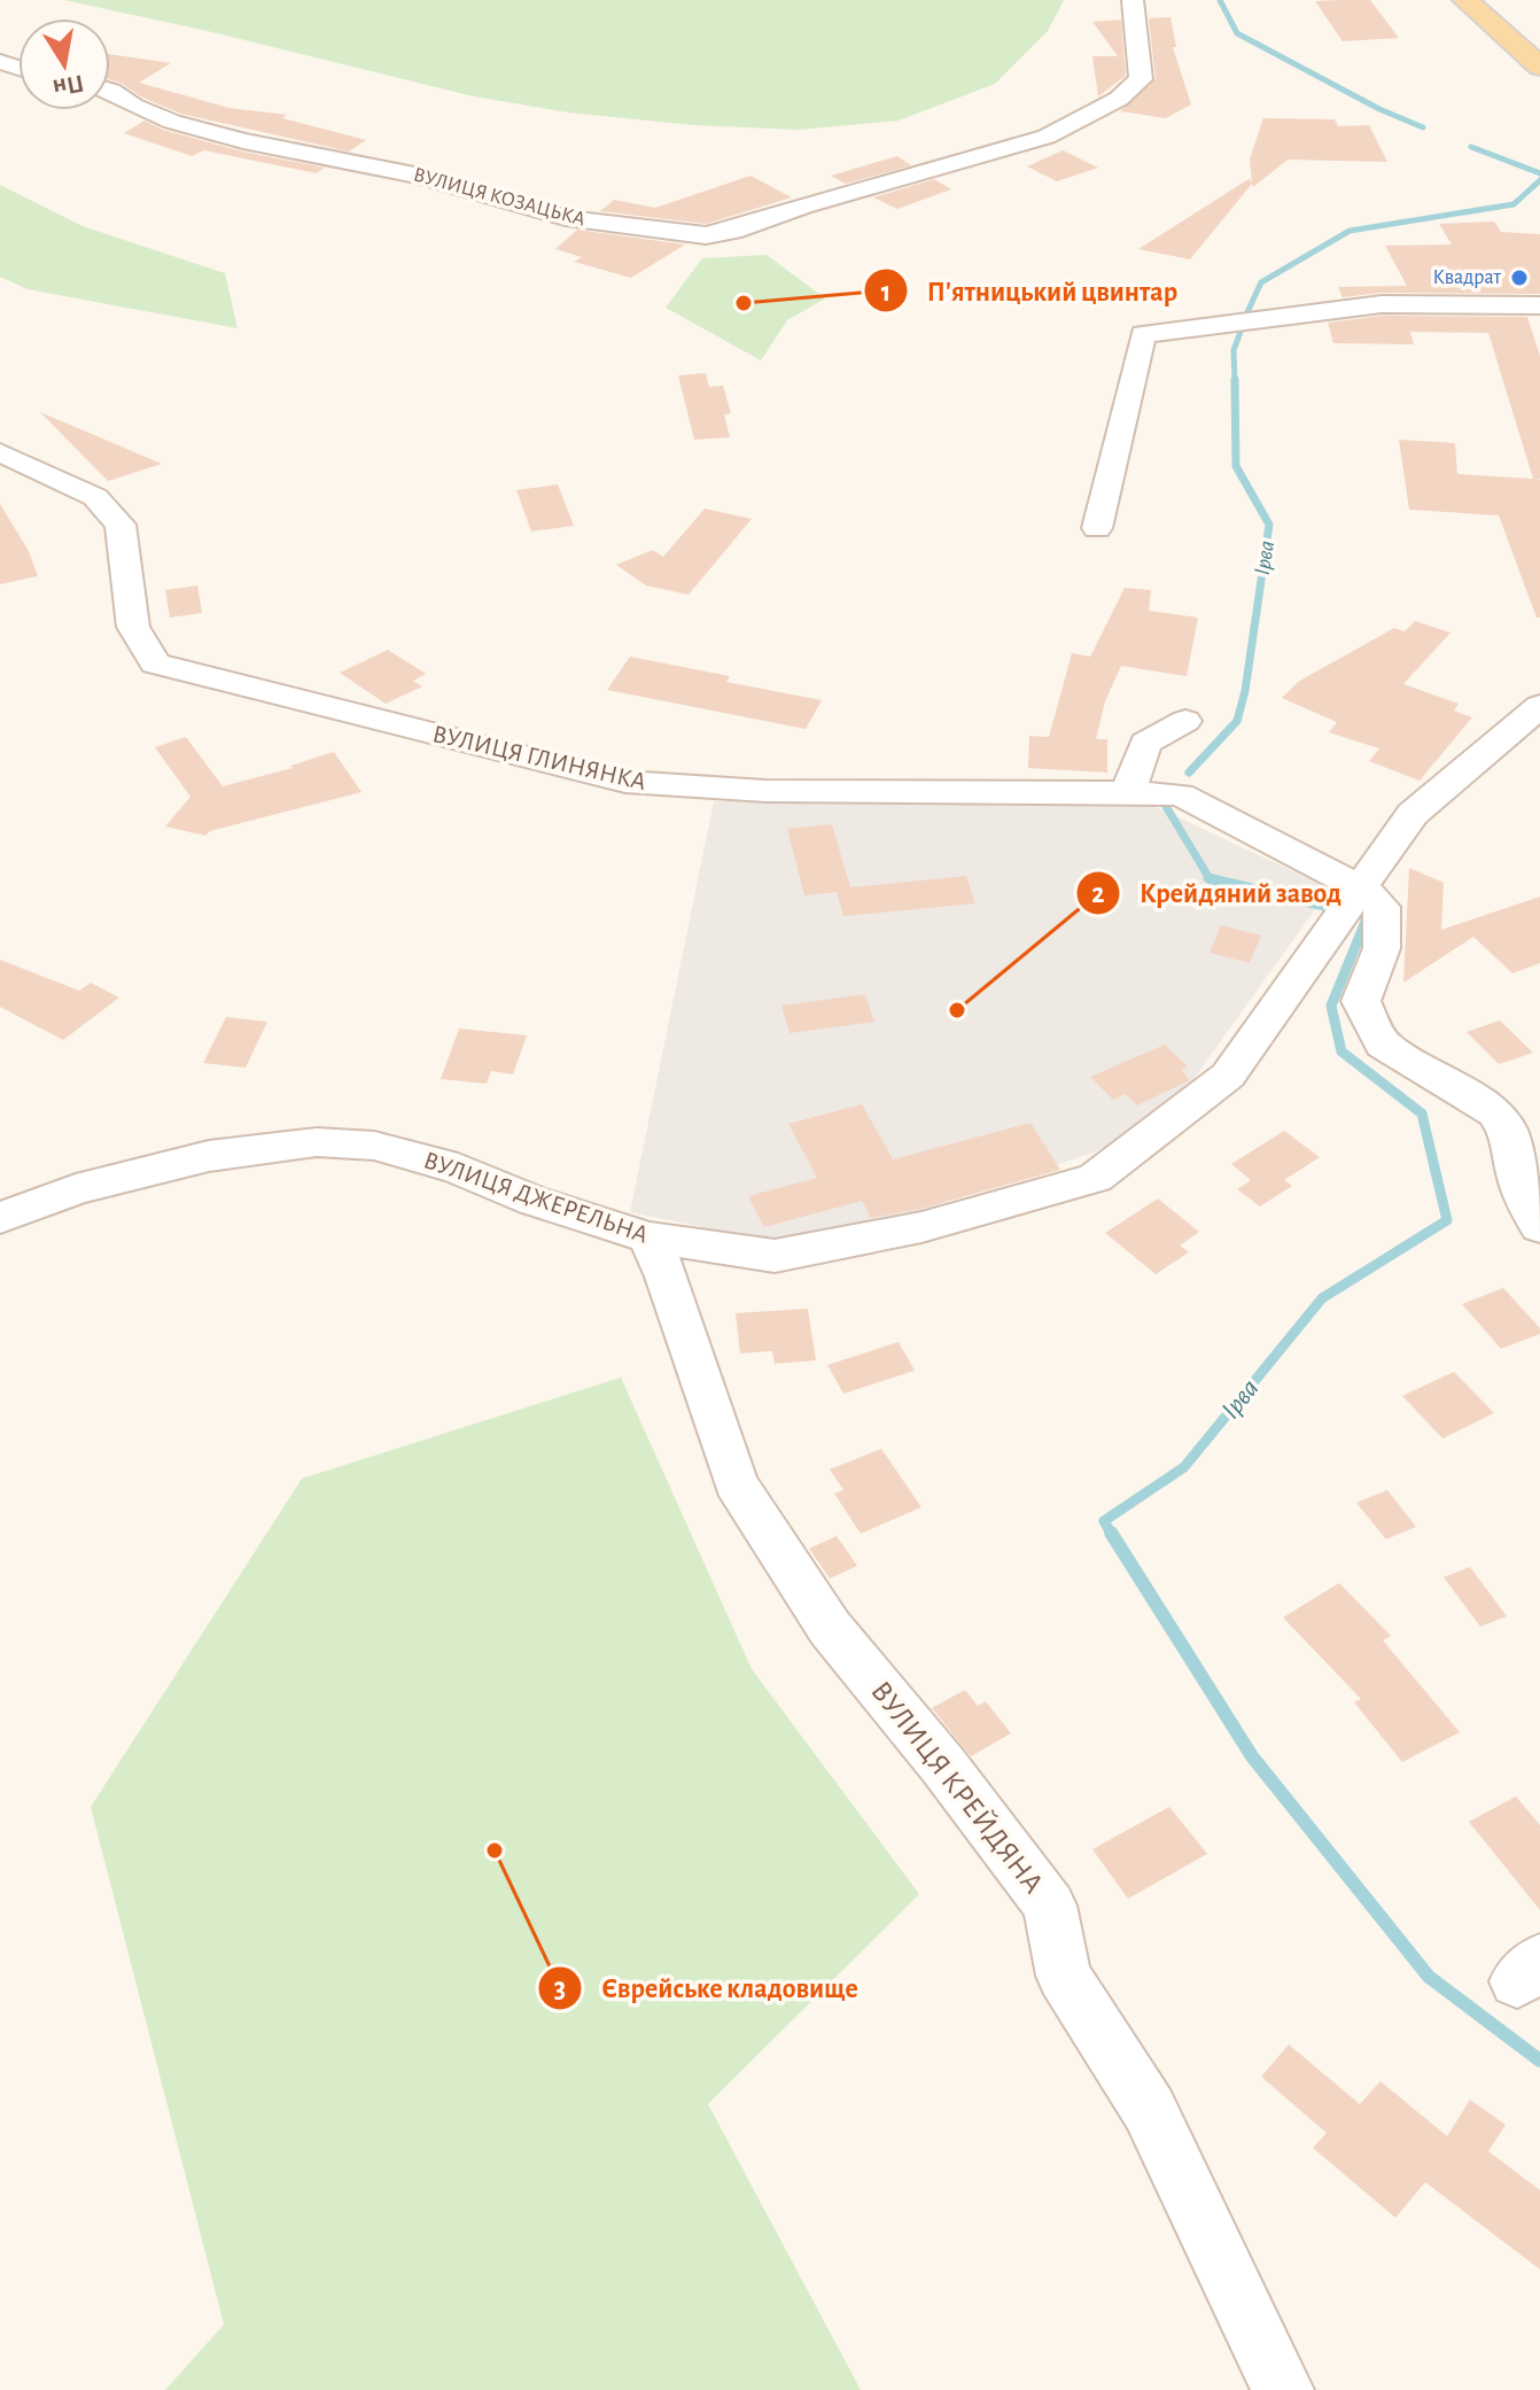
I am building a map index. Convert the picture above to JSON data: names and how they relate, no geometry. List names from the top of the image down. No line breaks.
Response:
{"streets":{"street":["ВУЛИЦЯ КОЗАЦЬКА","ВУЛИЦЯ ГЛИНЯНКА","ВУЛИЦЯ ДЖЕРЕЛЬНА","ВУЛИЦЯ КРЕЙДЯНА"]},"crossings":[["ВУЛИЦЯ ГЛИНЯНКА","ВУЛИЦЯ ДЖЕРЕЛЬНА"],["ВУЛИЦЯ ДЖЕРЕЛЬНА","ВУЛИЦЯ КРЕЙДЯНА"]],"water":["Ірва"],"places":["Квадрат","П'ятницький цвинтар","Крейдяний завод","Єврейське кладовище"],"north":"bottom"}
